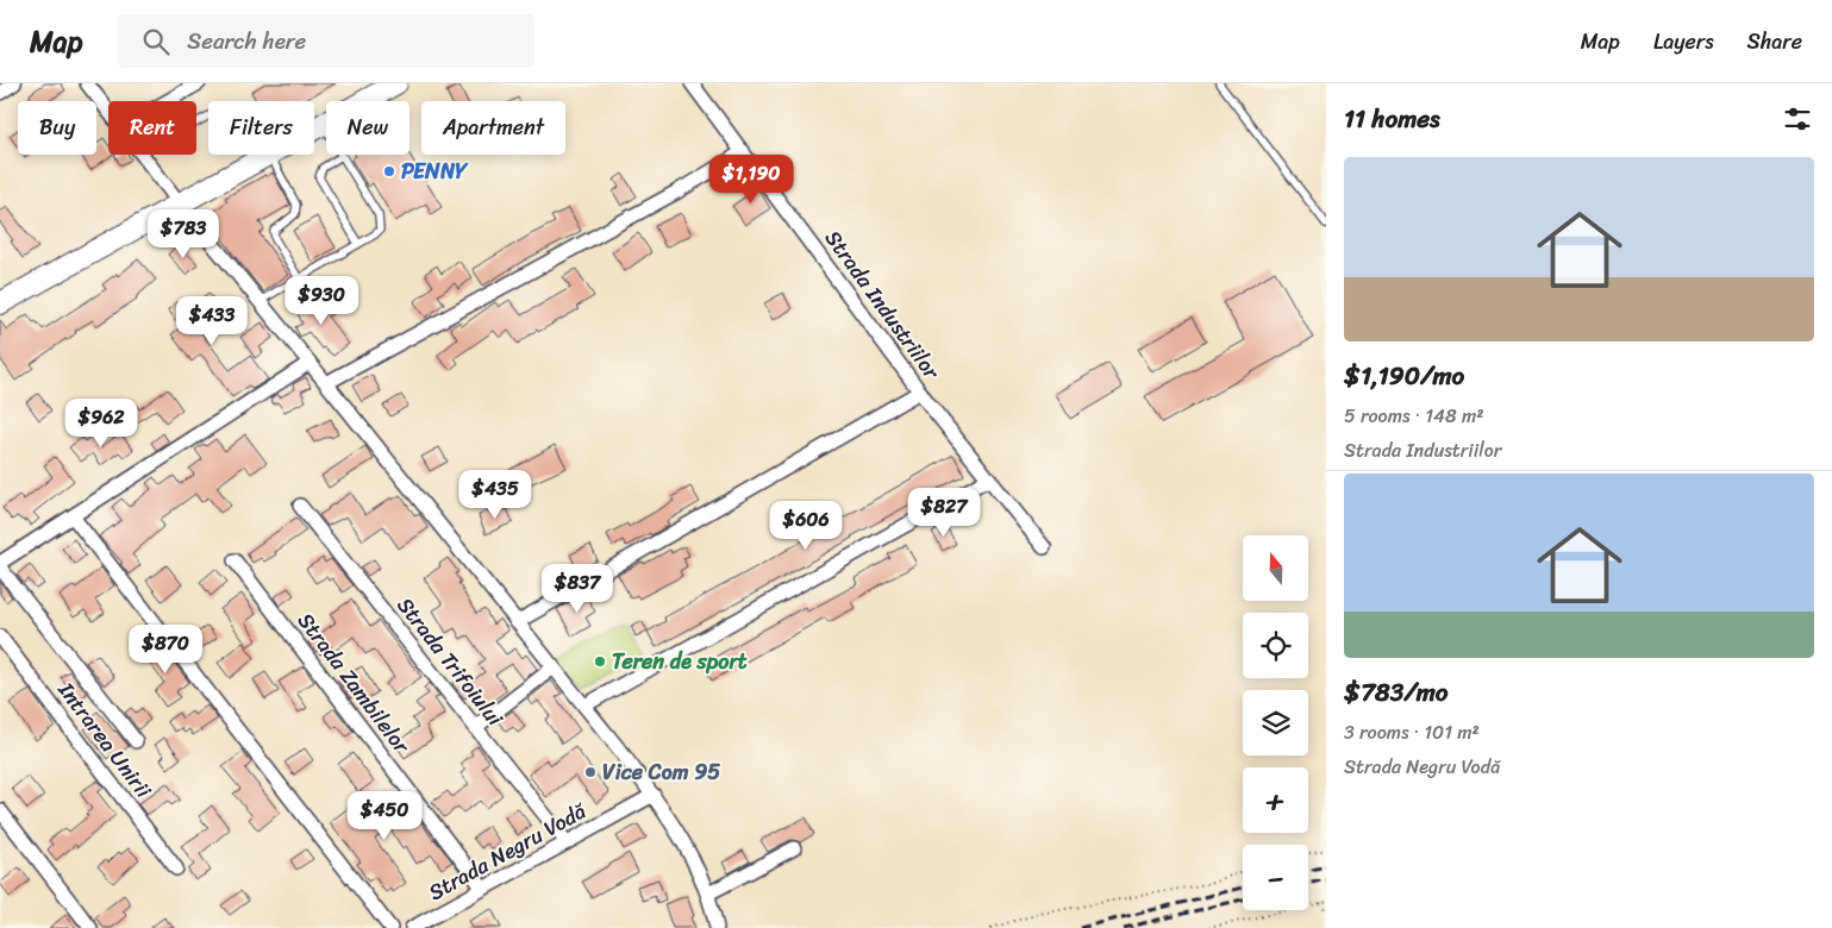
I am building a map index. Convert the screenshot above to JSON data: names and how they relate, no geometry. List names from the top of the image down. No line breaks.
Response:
{"streets":{"street":["Strada Industriilor","Strada Trifoiului","Strada Zambilelor","Intrarea Unirii","Strada Negru Vodă"]},"crossings":[["Strada Trifoiului","Strada Negru Vodă"],["Strada Zambilelor","Strada Negru Vodă"]],"places":["PENNY","Teren de sport","Vice Com 95"],"north":"top","page":{"header":"Map","search":"Search here","nav":["Map","Layers","Share"],"heading":"11 homes","chip":["Buy","Rent","Filters","New","Apartment"],"price":["$1,190","$783","$930","$433","$962","$435","$827","$606","$837","$870","$450"],"list":[{"name":"$1,190/mo","note":"5 rooms · 148 m² · Strada Industriilor"},{"name":"$783/mo","note":"3 rooms · 101 m² · Strada Negru Vodă"}],"map_buttons":["+","−"]}}
